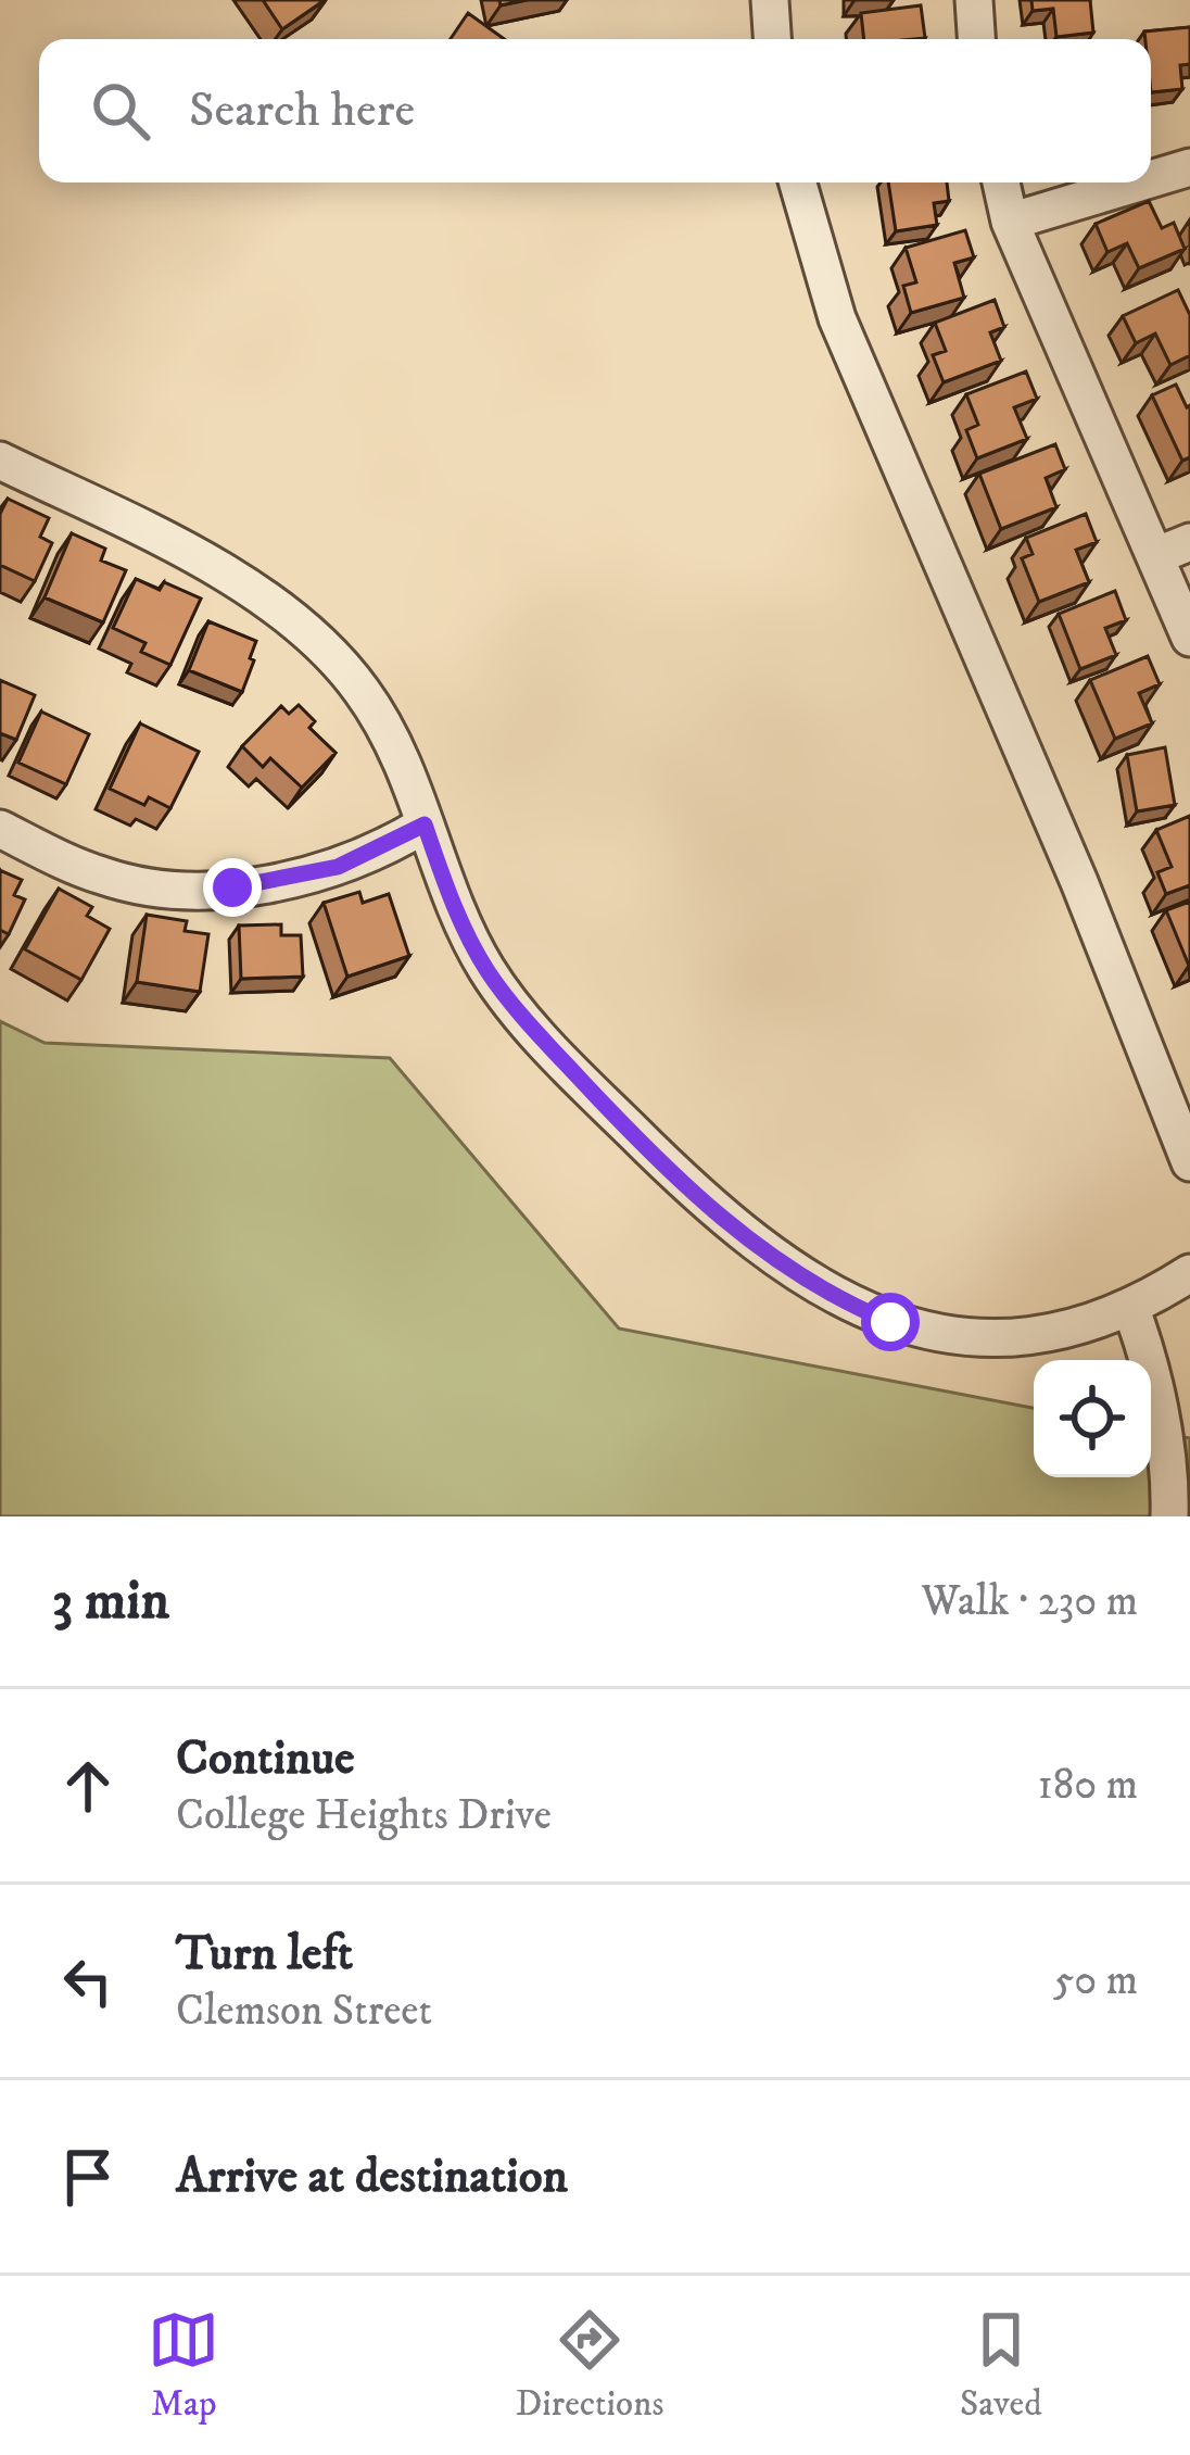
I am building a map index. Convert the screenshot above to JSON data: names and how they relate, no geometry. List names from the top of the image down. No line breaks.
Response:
{"page":{"search":"Search here","heading":["3 min","Walk · 230 m"],"list":[["Continue","College Heights Drive","180 m"],["Turn left","Clemson Street","50 m"],"Arrive at destination"],"nav":["Map","Directions","Saved"]}}
